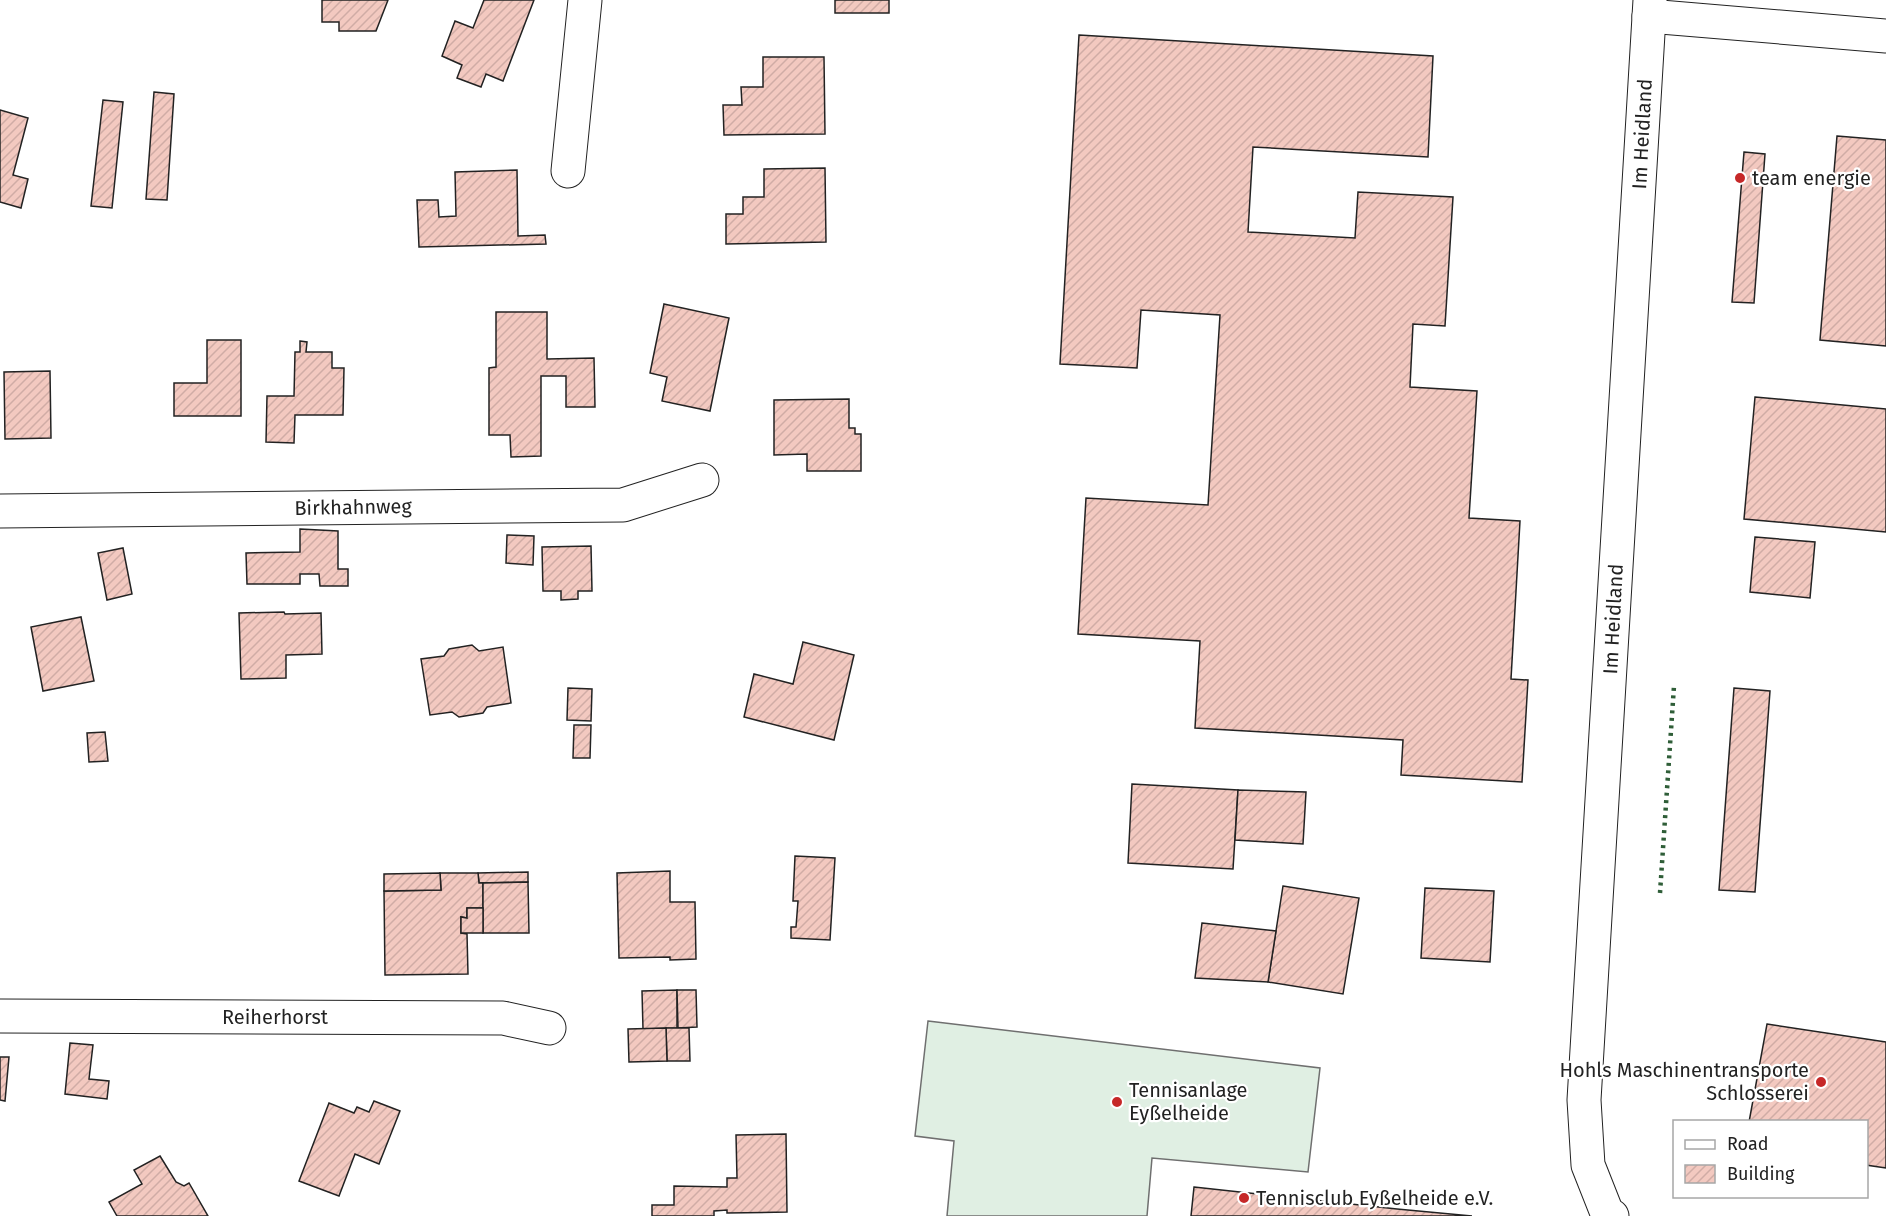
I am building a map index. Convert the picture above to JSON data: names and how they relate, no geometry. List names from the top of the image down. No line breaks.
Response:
{"streets":{"street":["Im Heidland","Birkhahnweg","Reiherhorst"]},"places":["team energie","Hohls Maschinentransporte Schlosserei","Tennisanlage Eyßelheide","Tennisclub Eyßelheide e.V."],"legend":["Road","Building"]}
